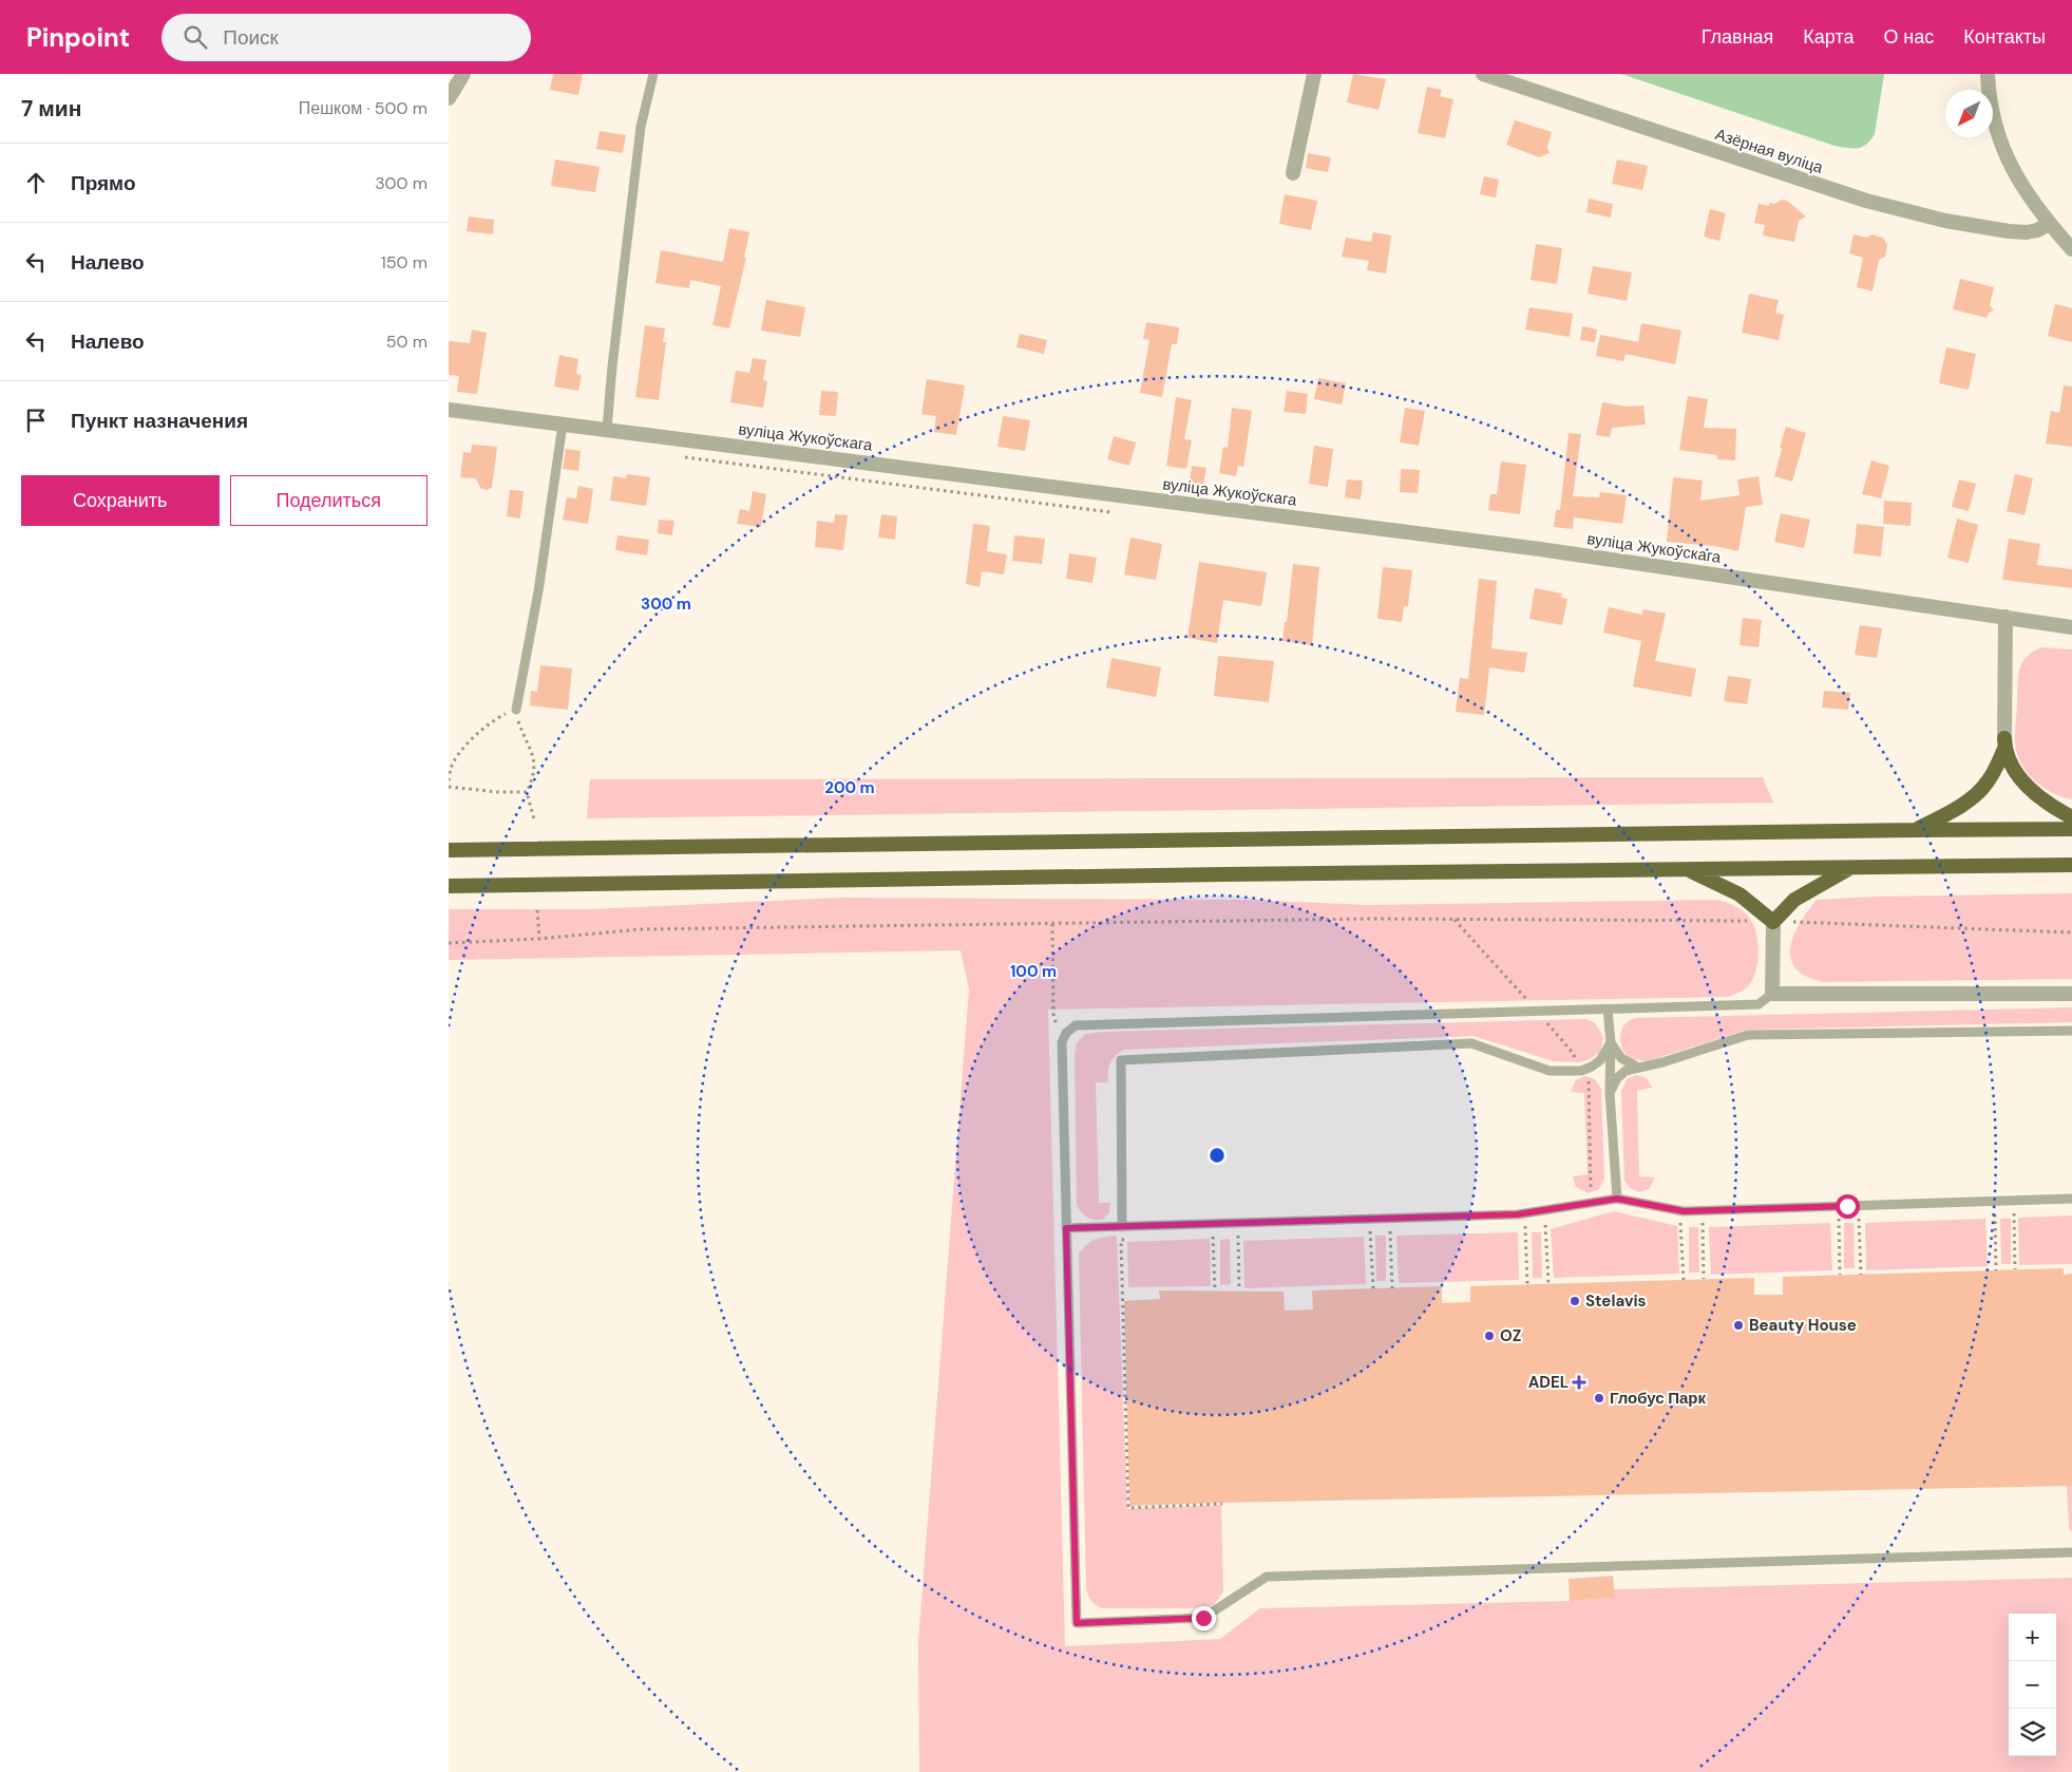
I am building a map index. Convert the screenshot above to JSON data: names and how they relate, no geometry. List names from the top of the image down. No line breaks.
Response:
{"streets":{"street":["Азёрная вуліца","вуліца Жукоўскага"]},"places":{"other":["Stelavis","Beauty House","OZ","Глобус Парк"],"health":["ADEL"]},"north":"bottom left","page":{"header":"Pinpoint","search":"Поиск","nav":["Главная","Карта","О нас","Контакты"],"heading":["7 мин","Пешком · 500 m"],"list":[["Прямо","300 m"],["Налево","150 m"],["Налево","50 m"],"Пункт назначения"],"buttons":["Сохранить","Поделиться"],"map_buttons":["+","−"]},"rings":["300 m","200 m","100 m"]}
